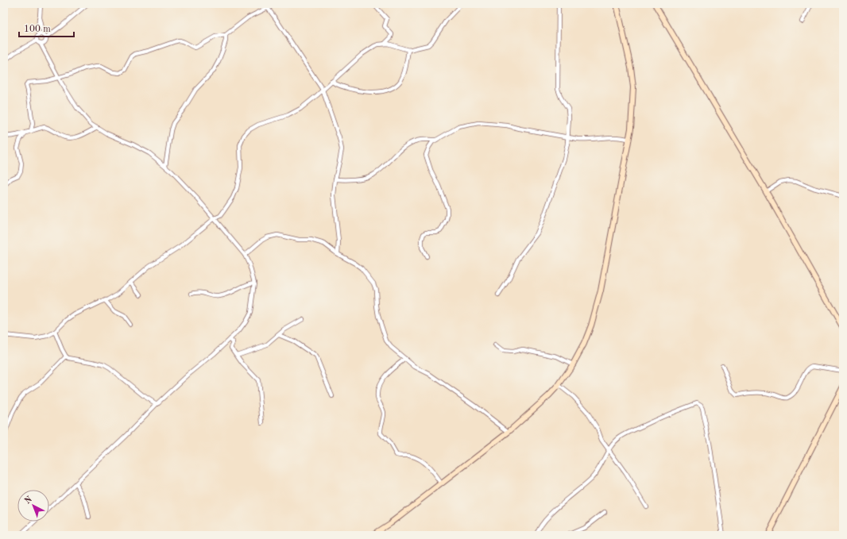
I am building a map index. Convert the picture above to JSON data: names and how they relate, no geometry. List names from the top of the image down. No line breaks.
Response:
{"scale_bar":"100 m","north":"top left"}
